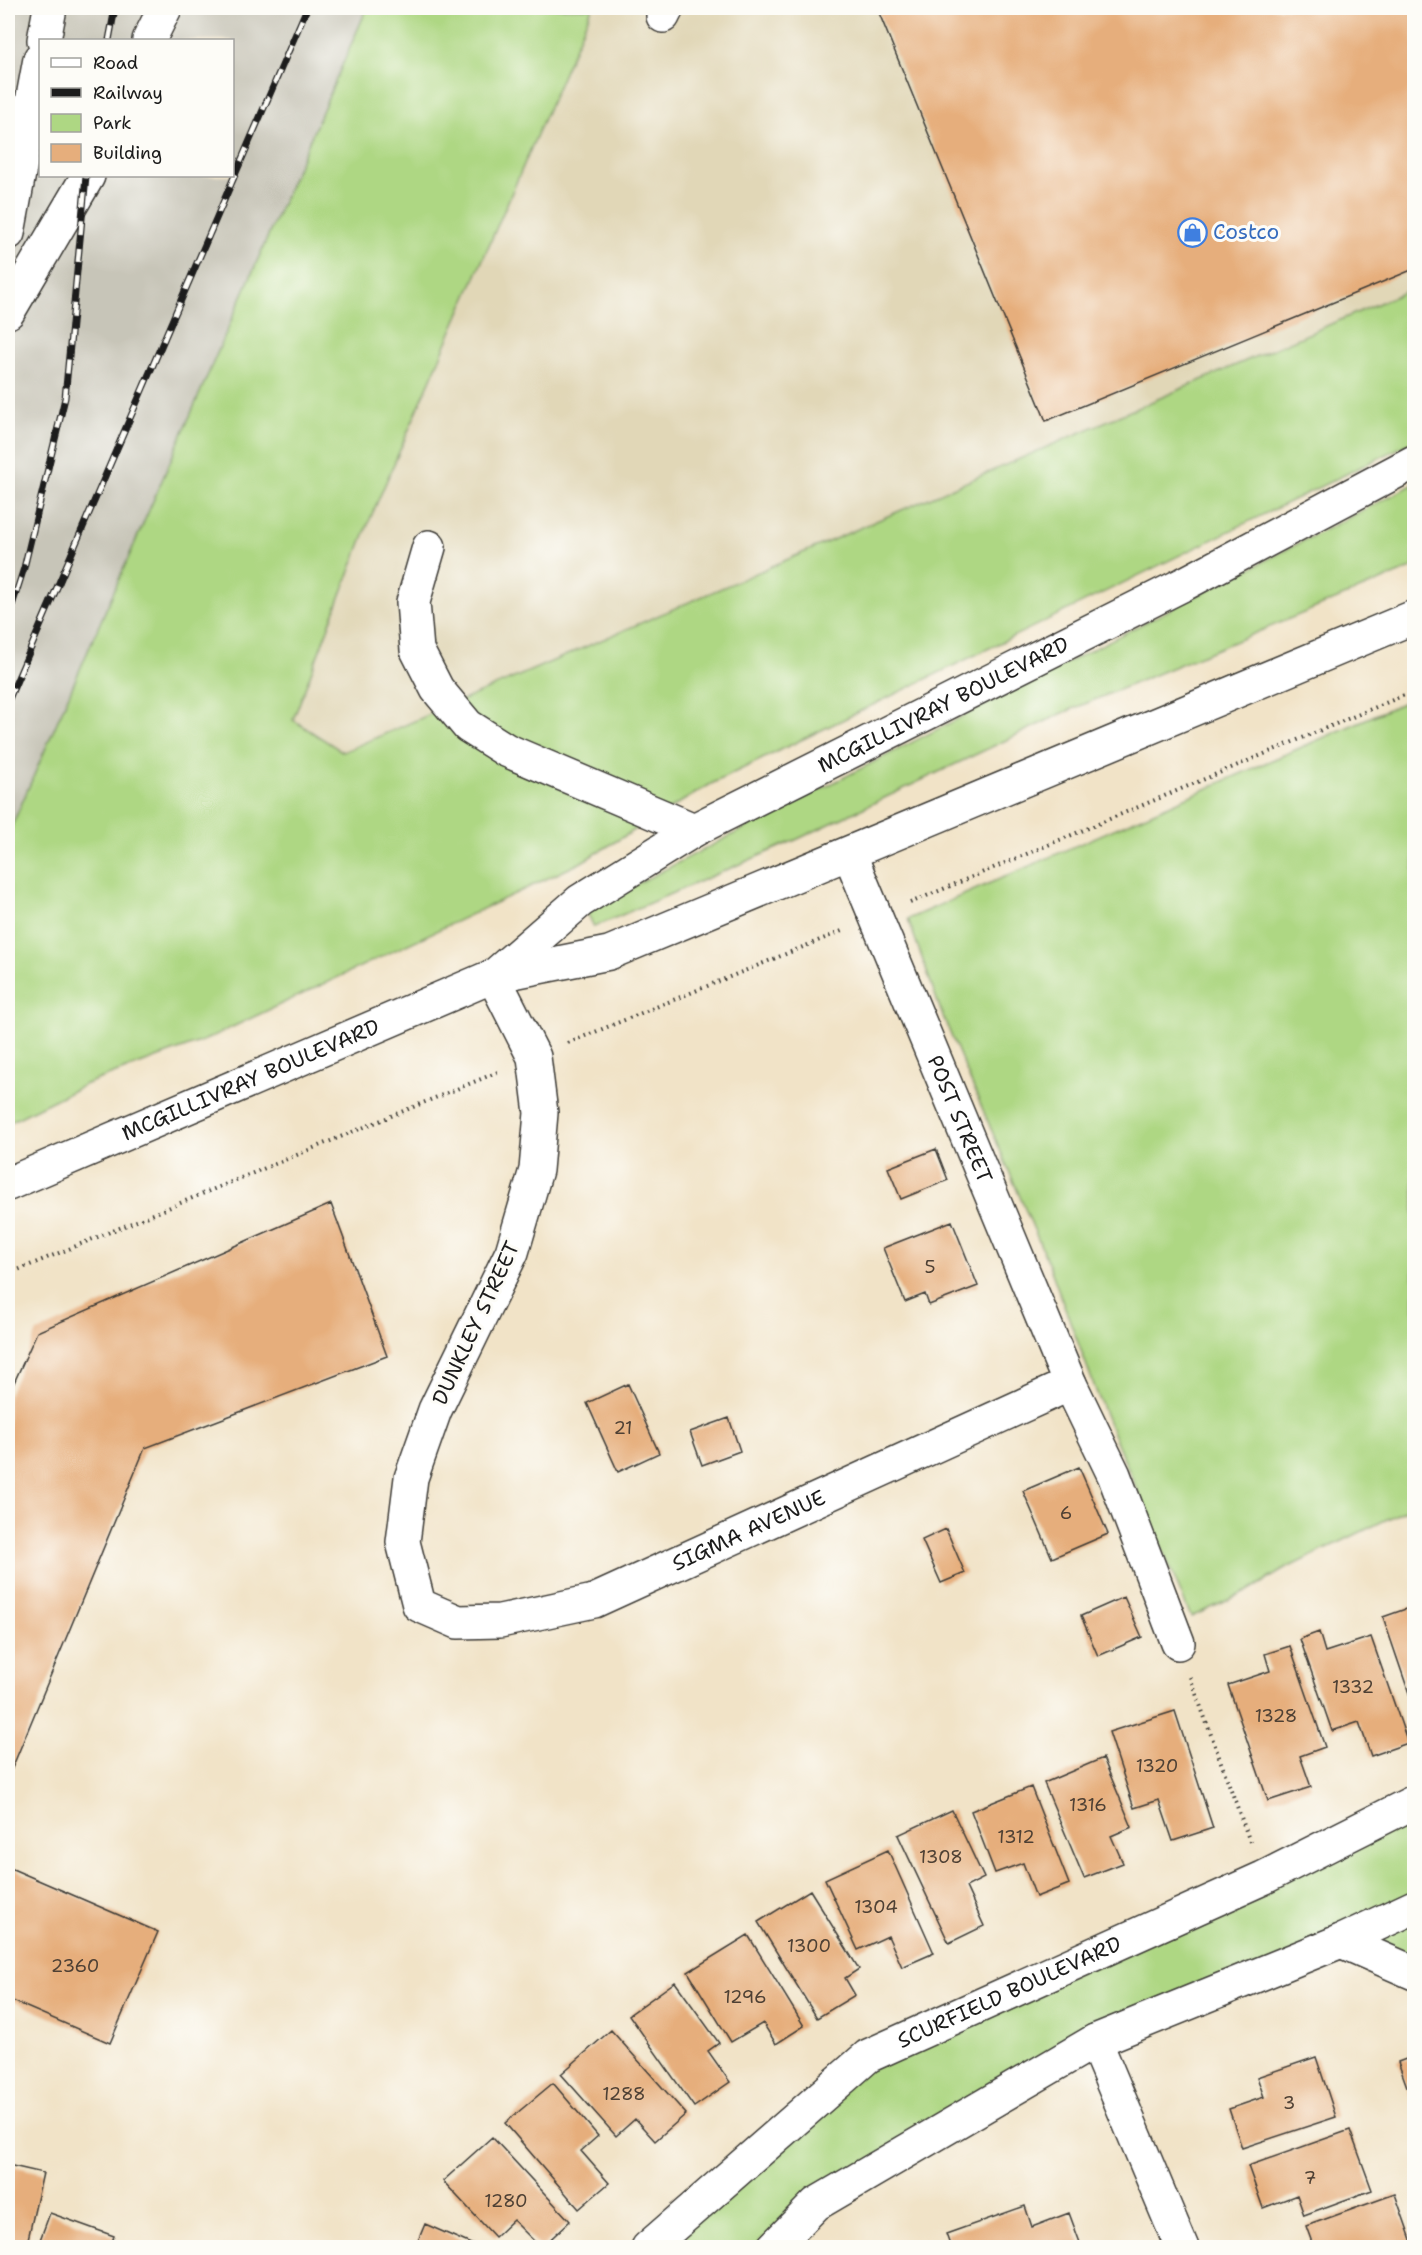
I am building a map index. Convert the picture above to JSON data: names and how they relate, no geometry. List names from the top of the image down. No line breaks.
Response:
{"streets":{"street":["MCGILLIVRAY BOULEVARD","POST STREET","DUNKLEY STREET","SIGMA AVENUE","SCURFIELD BOULEVARD"]},"crossings":[["MCGILLIVRAY BOULEVARD","POST STREET"],["MCGILLIVRAY BOULEVARD","DUNKLEY STREET"],["POST STREET","SIGMA AVENUE"],["DUNKLEY STREET","SIGMA AVENUE"]],"places":{"shop":["Costco"]},"house_numbers":["5","21","6","1332","1328","1320","1316","1312","1308","1304","1300","2360","1296","1288","3","7","1280"],"legend":["Road","Railway","Park","Building"]}
